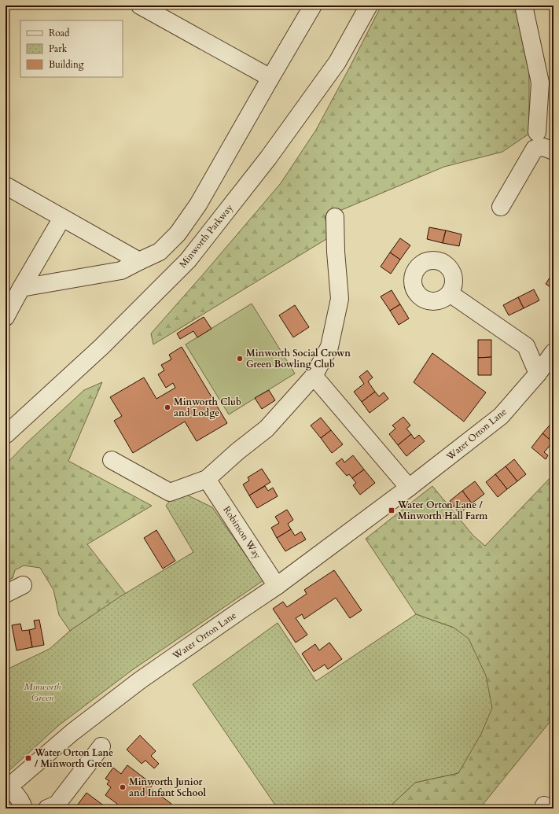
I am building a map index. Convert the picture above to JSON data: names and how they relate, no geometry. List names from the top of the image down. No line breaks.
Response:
{"streets":{"street":["Minworth Parkway","Water Orton Lane","Robinson Way"]},"crossings":[["Water Orton Lane","Robinson Way"]],"parks":["Minworth Green"],"places":{"other":["Minworth Social Crown Green Bowling Club","Minworth Club and Lodge","Minworth Junior and Infant School"],"transit":["Water Orton Lane / Minworth Hall Farm","Water Orton Lane / Minworth Green"]},"legend":["Road","Park","Building"]}
